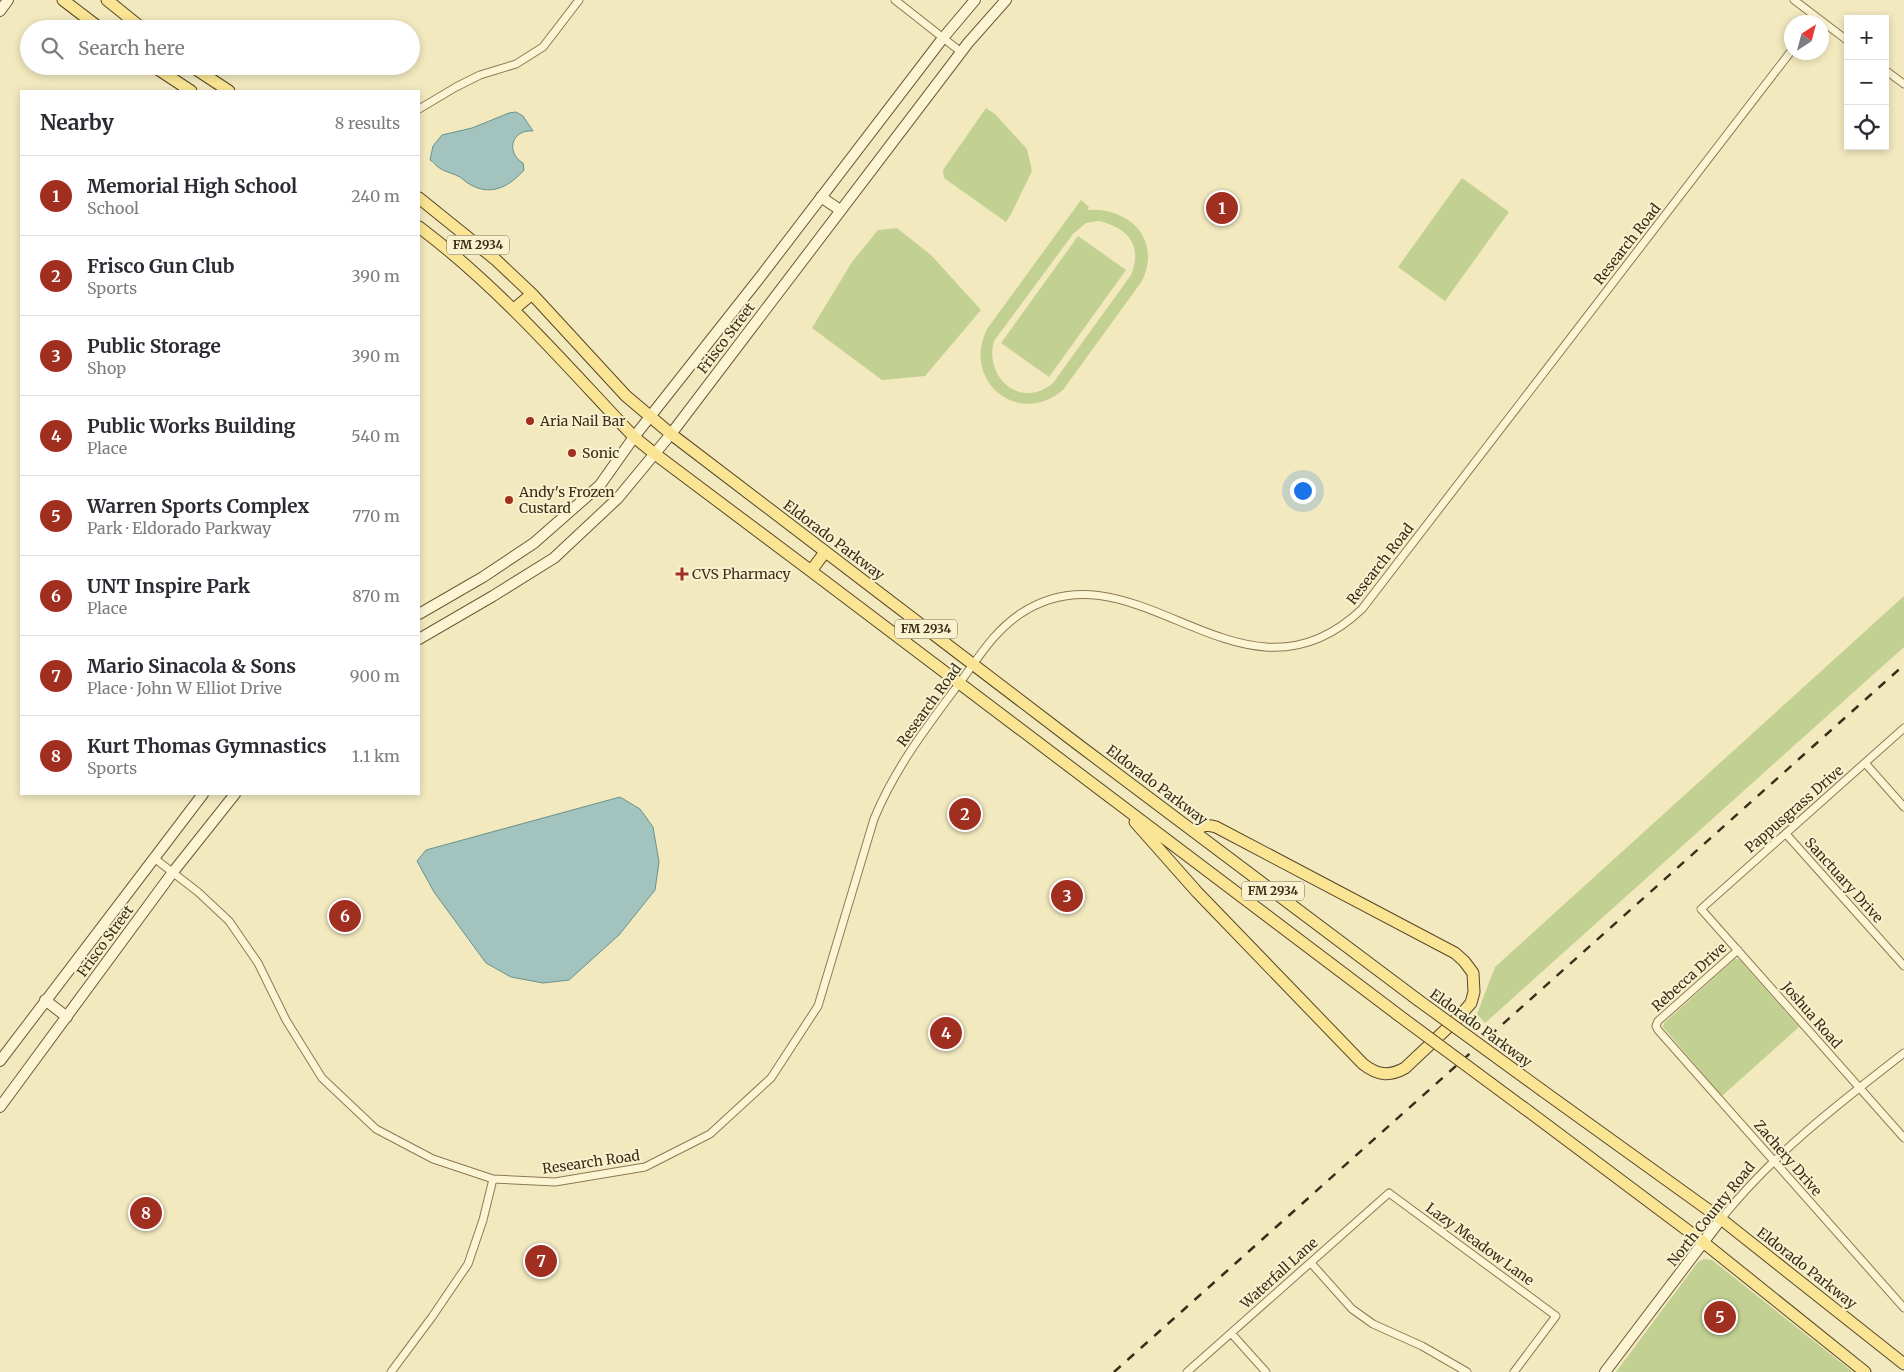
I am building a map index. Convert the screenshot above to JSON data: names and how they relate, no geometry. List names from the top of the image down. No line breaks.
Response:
{"streets":{"main road":["FM 2934","Eldorado Parkway"],"street":["Research Road","Frisco Street","Pappusgrass Drive","Sanctuary Drive","Rebecca Drive","Joshua Road","Zachery Drive","North County Road","Lazy Meadow Lane","Waterfall Lane"]},"crossings":[["Research Road","Frisco Street"],["Research Road","Eldorado Parkway"],["Frisco Street","Eldorado Parkway"],["Eldorado Parkway","North County Road"],["Pappusgrass Drive","Sanctuary Drive"],["Pappusgrass Drive","Joshua Road"],["Rebecca Drive","Joshua Road"],["Rebecca Drive","Zachery Drive"],["Joshua Road","North County Road"],["Zachery Drive","North County Road"],["Lazy Meadow Lane","Waterfall Lane"]],"places":{"other":["Aria Nail Bar","Sonic","Andy's Frozen Custard"],"health":["CVS Pharmacy"]},"north":"top right","page":{"map_buttons":["+","−"],"search":"Search here","heading":["Nearby","8 results"],"list":[{"mark":"1","name":"Memorial High School","note":"School","value":"240 m"},{"mark":"2","name":"Frisco Gun Club","note":"Sports","value":"390 m"},{"mark":"3","name":"Public Storage","note":"Shop","value":"390 m"},{"mark":"4","name":"Public Works Building","note":"Place","value":"540 m"},{"mark":"5","name":"Warren Sports Complex","note":"Park · Eldorado Parkway","value":"770 m"},{"mark":"6","name":"UNT Inspire Park","note":"Place","value":"870 m"},{"mark":"7","name":"Mario Sinacola & Sons","note":"Place · John W Elliot Drive","value":"900 m"},{"mark":"8","name":"Kurt Thomas Gymnastics","note":"Sports","value":"1.1 km"}],"pins":["1","2","3","6","4","8","7","5"]}}
